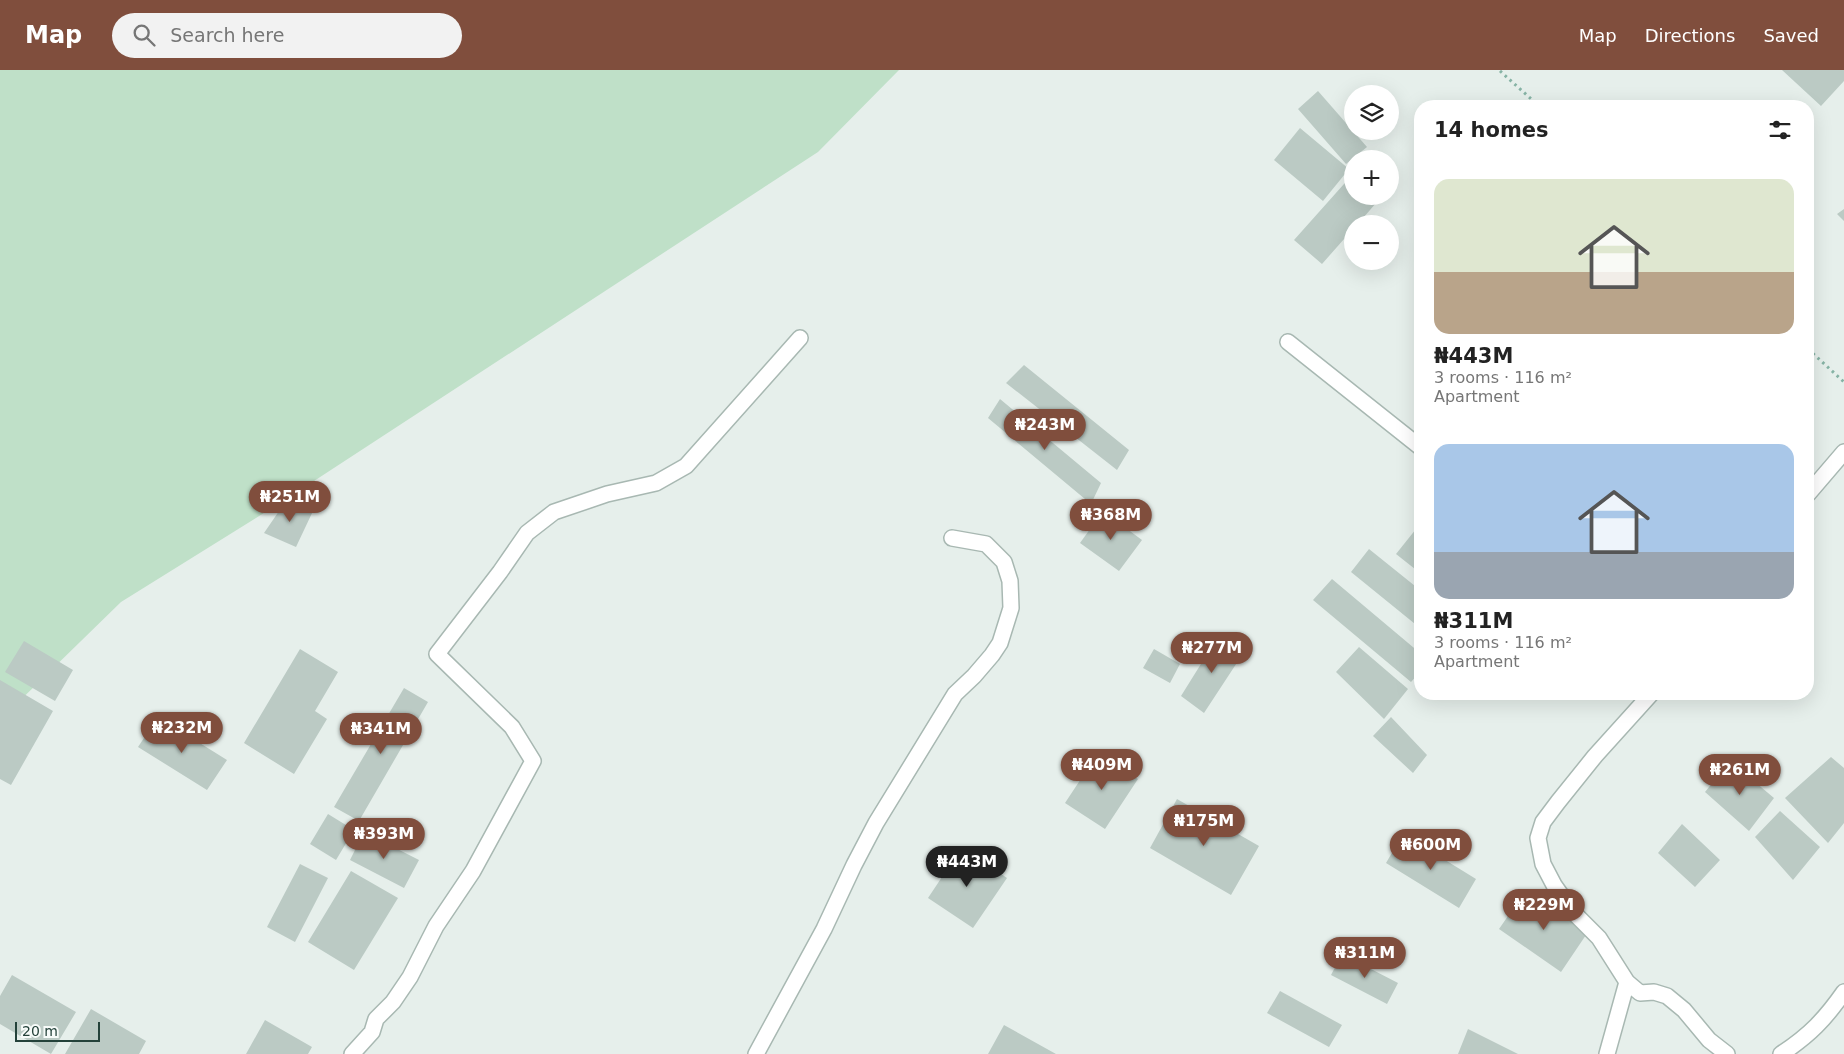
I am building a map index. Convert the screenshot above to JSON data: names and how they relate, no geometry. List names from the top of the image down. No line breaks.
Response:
{"scale_bar":"20 m","page":{"header":"Map","search":"Search here","nav":["Map","Directions","Saved"],"map_buttons":["+","−"],"heading":"14 homes","list":[{"name":"₦443M","note":"3 rooms · 116 m² · Apartment"},{"name":"₦311M","note":"3 rooms · 116 m² · Apartment"}],"price":["₦243M","₦251M","₦368M","₦277M","₦232M","₦341M","₦409M","₦261M","₦175M","₦393M","₦600M","₦443M","₦229M","₦311M"],"scale":"20 m"}}
